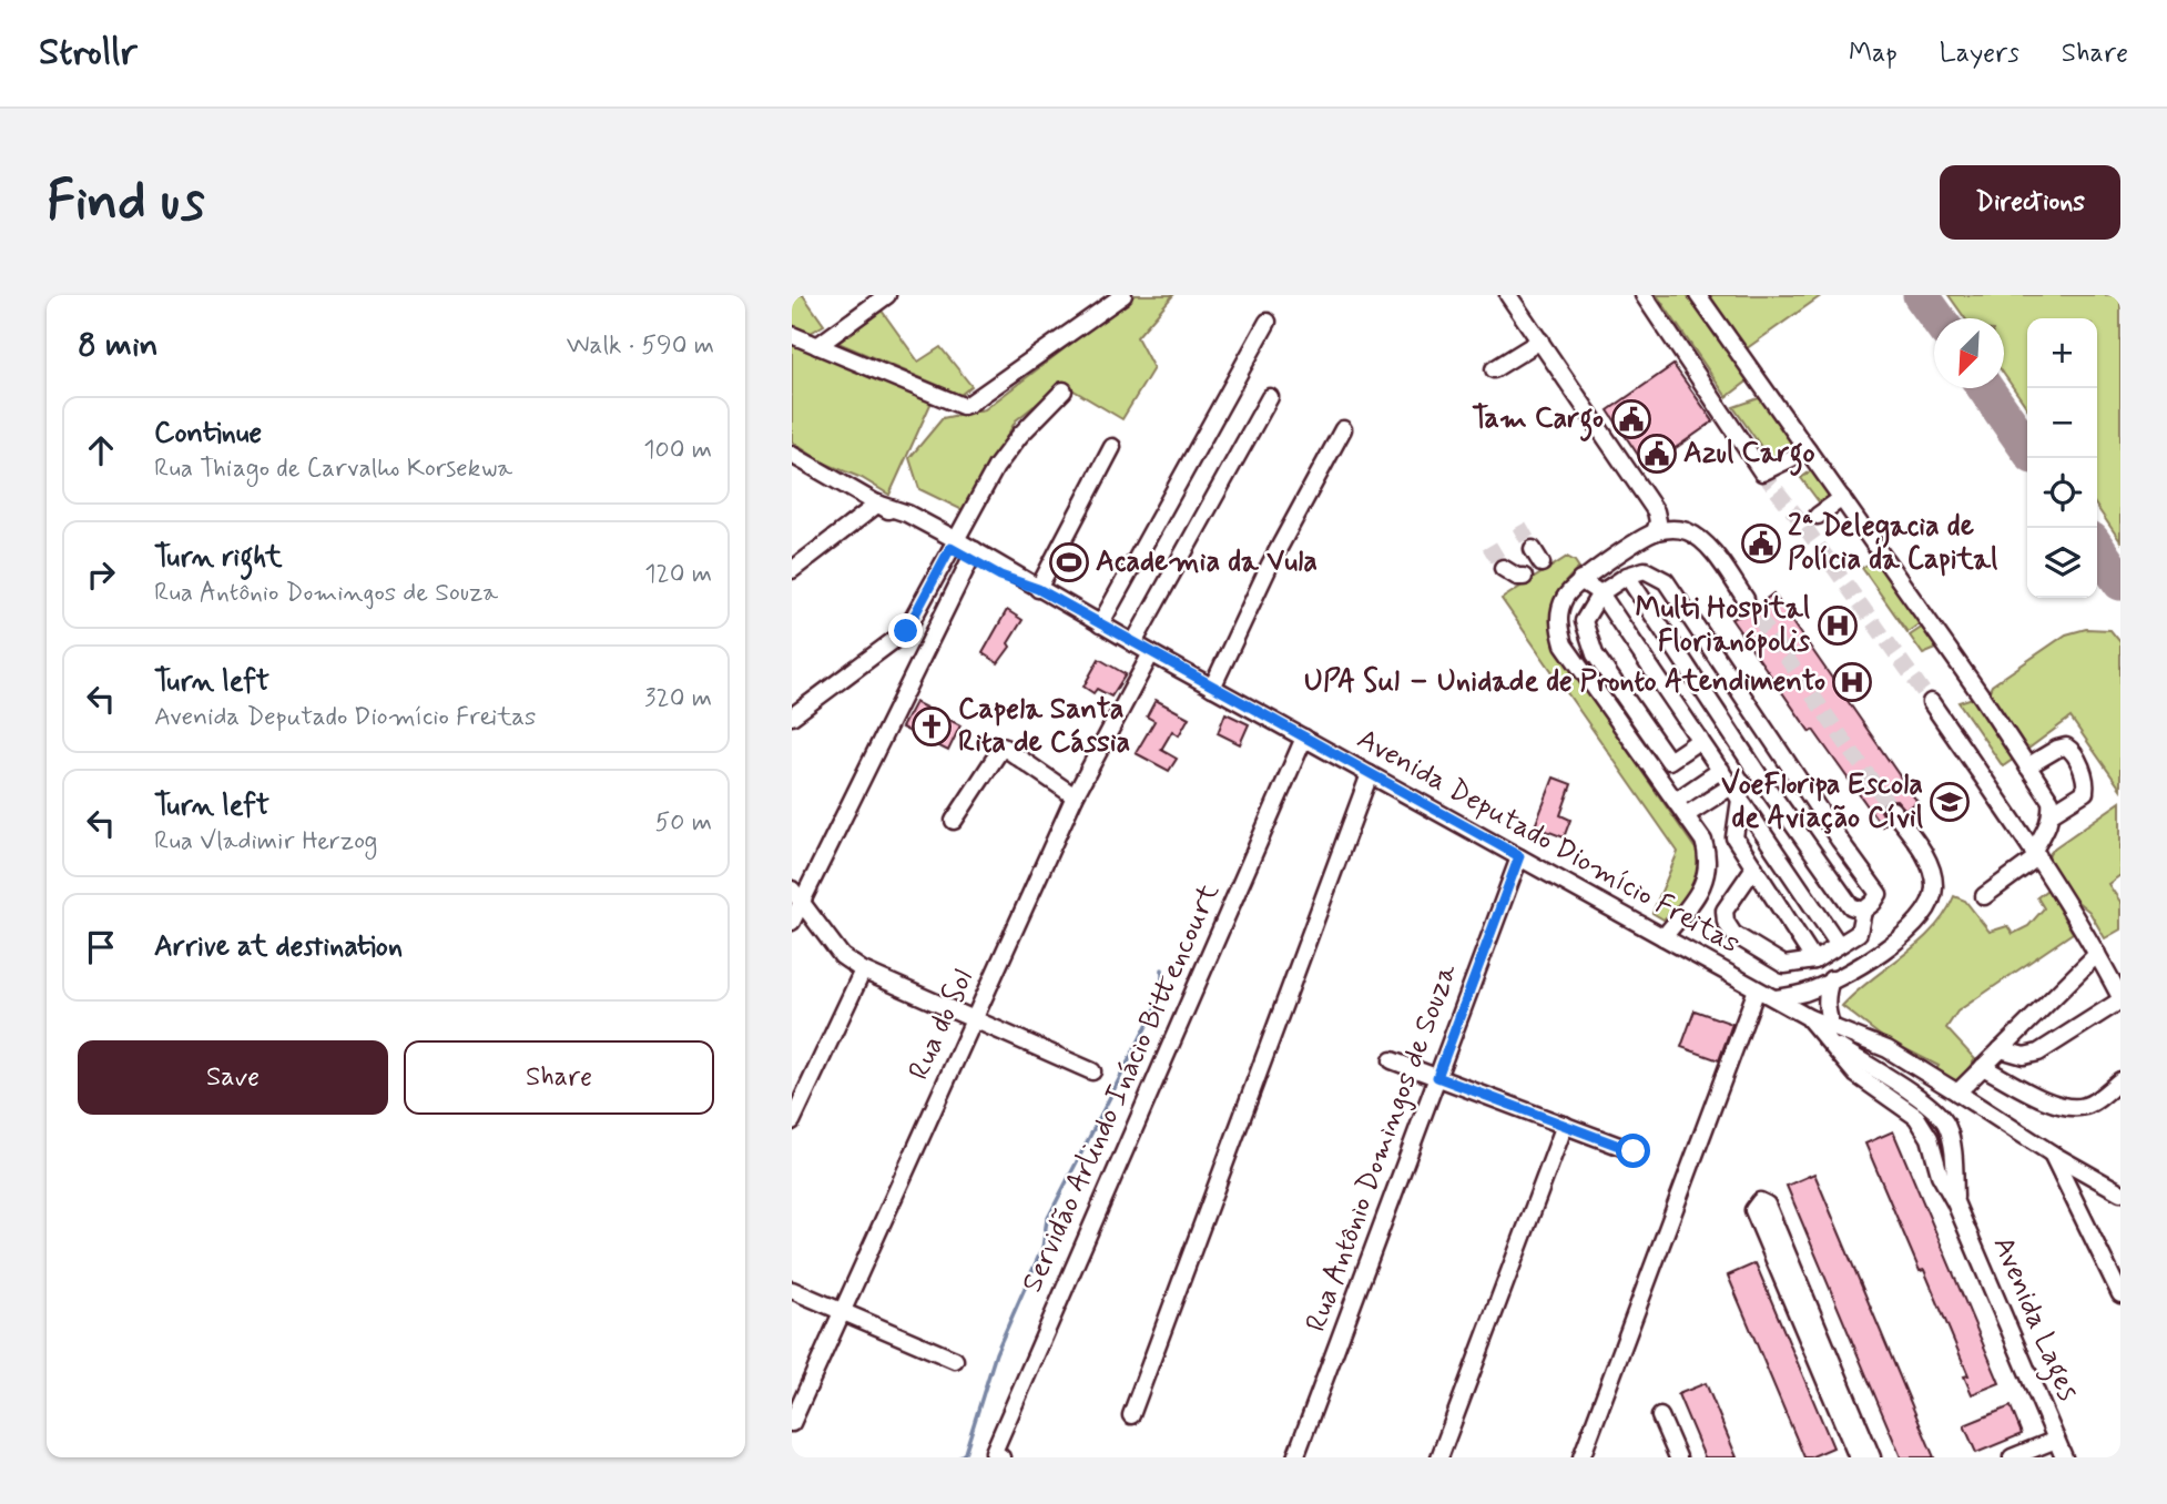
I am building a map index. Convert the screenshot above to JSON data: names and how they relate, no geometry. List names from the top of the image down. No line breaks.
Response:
{"streets":{"street":["Avenida Deputado Diomício Freitas","Rua do Sol","Servidão Arlindo Inácio Bittencourt","Rua Antônio Domingos de Souza","Avenida Lages"]},"crossings":[["Avenida Deputado Diomício Freitas","Rua do Sol"],["Avenida Deputado Diomício Freitas","Servidão Arlindo Inácio Bittencourt"],["Avenida Deputado Diomício Freitas","Rua Antônio Domingos de Souza"]],"places":{"public building":["Tam Cargo","Azul Cargo","2ª Delegacia de Polícia da Capital"],"sports":["Academia da Vula"],"hospital":["Multi Hospital Florianópolis","UPA Sul – Unidade de Pronto Atendimento"],"church":["Capela Santa Rita de Cássia"],"school or university":["VoeFloripa Escola de Aviação Cívil"]},"north":"bottom left","page":{"header":"Strollr","nav":["Map","Layers","Share"],"buttons":["Directions",["Save","Share"]],"title":"Find us","heading":["8 min","Walk · 590 m"],"map_buttons":["+","−"],"list":[["Continue","Rua Thiago de Carvalho Korsekwa","100 m"],["Turn right","Rua Antônio Domingos de Souza","120 m"],["Turn left","Avenida Deputado Diomício Freitas","320 m"],["Turn left","Rua Vladimir Herzog","50 m"],"Arrive at destination"]}}
